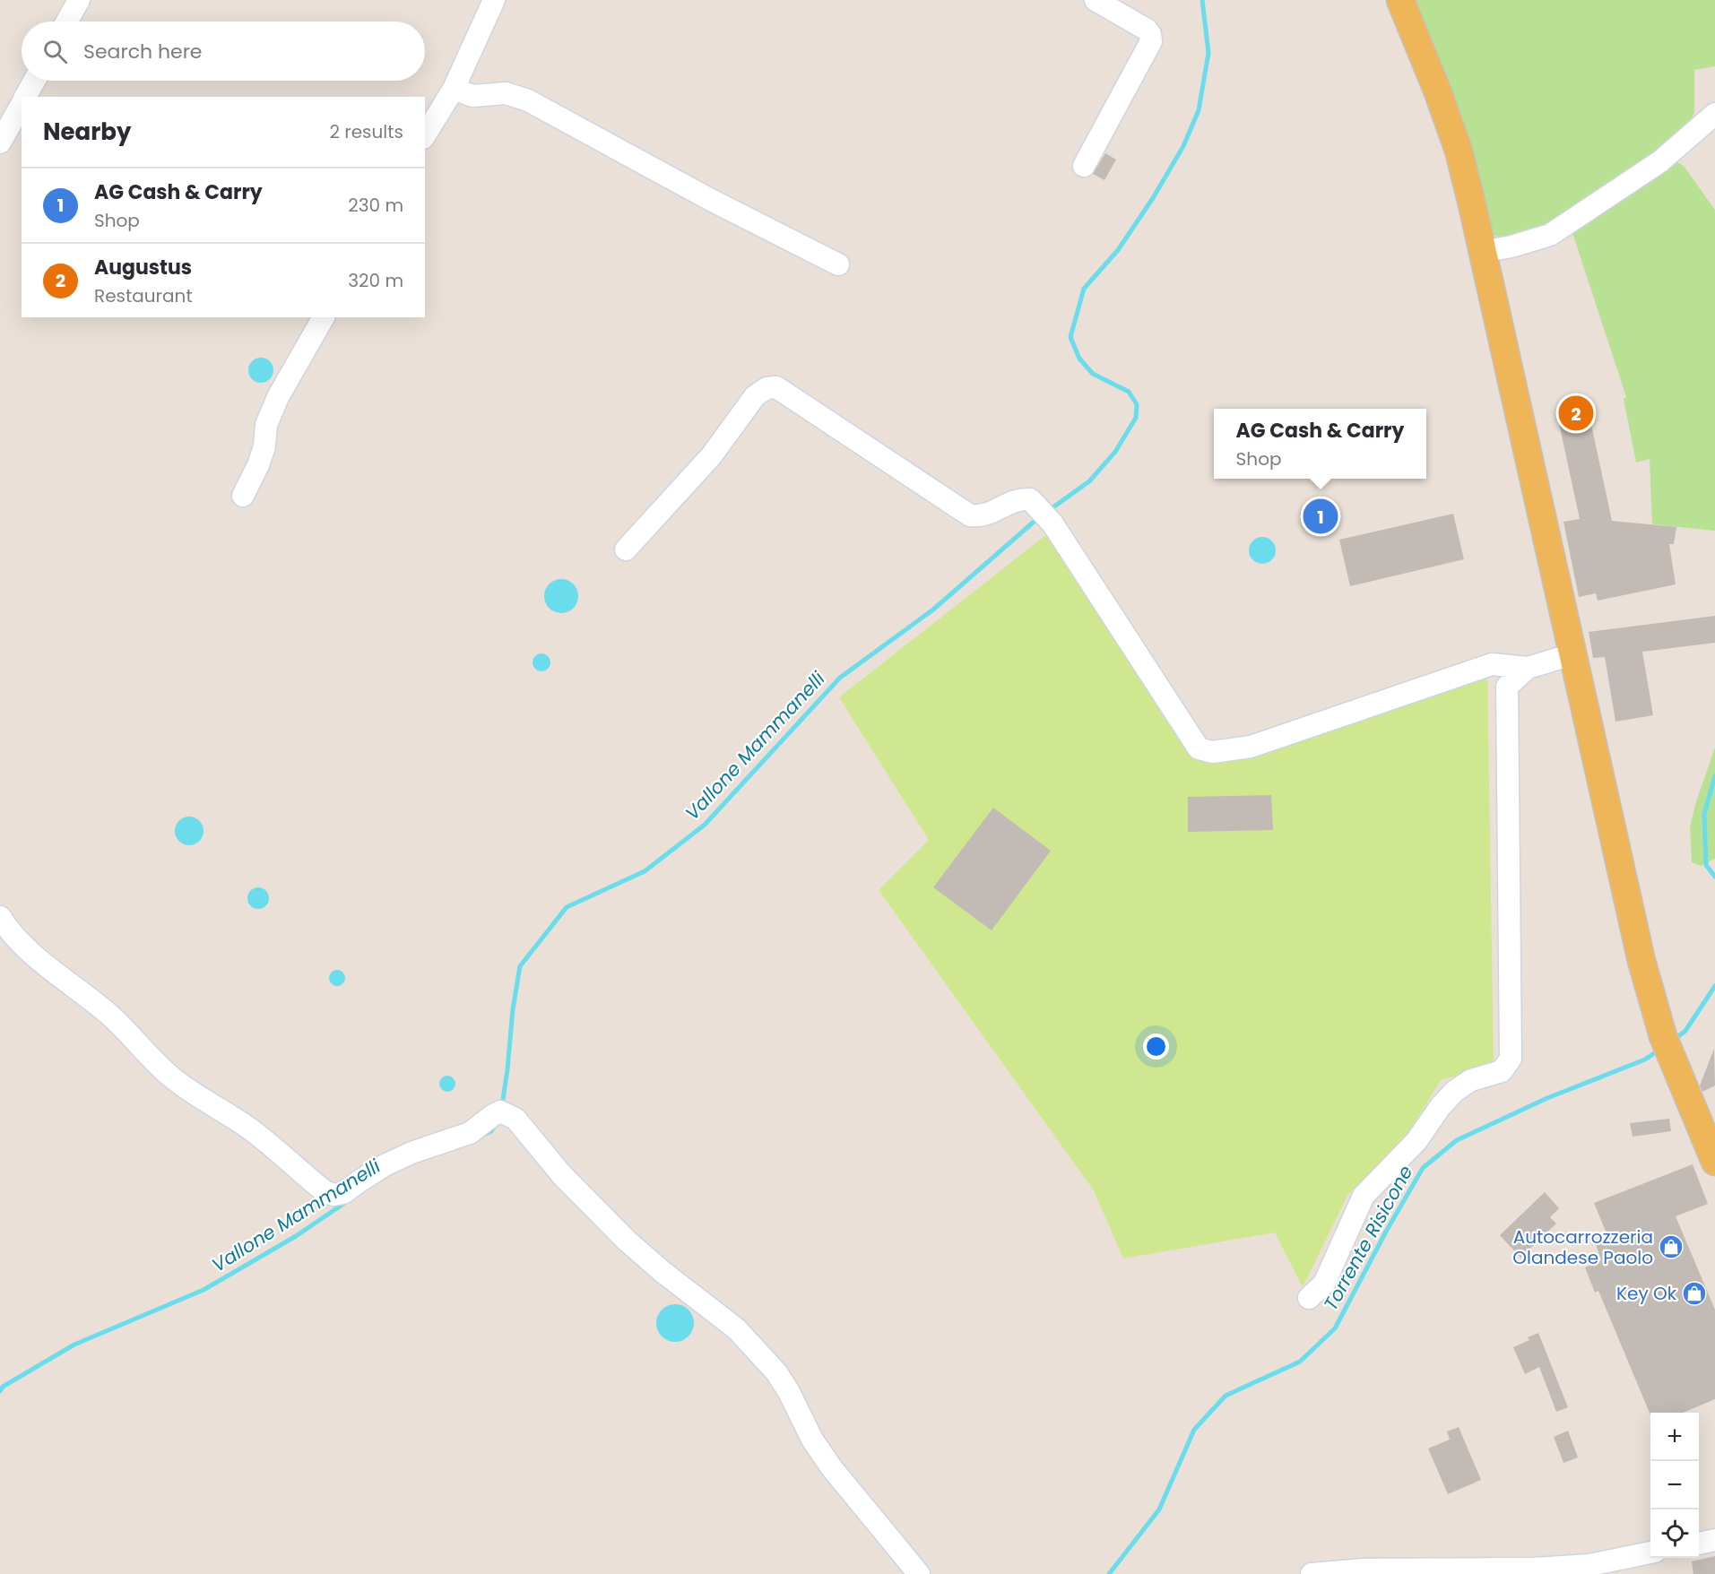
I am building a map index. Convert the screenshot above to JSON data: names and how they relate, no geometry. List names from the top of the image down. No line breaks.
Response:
{"water":["Vallone Mammanelli","Torrente Risicone"],"places":{"shop":["Autocarrozzeria Olandese Paolo","Key Ok"]},"page":{"search":"Search here","heading":["Nearby","2 results"],"list":[{"mark":"1","name":"AG Cash & Carry","note":"Shop","value":"230 m"},{"mark":"2","name":"Augustus","note":"Restaurant","value":"320 m"}],"pins":["2","1"],"popup":["AG Cash & Carry","Shop"],"map_buttons":["+","−"]}}
